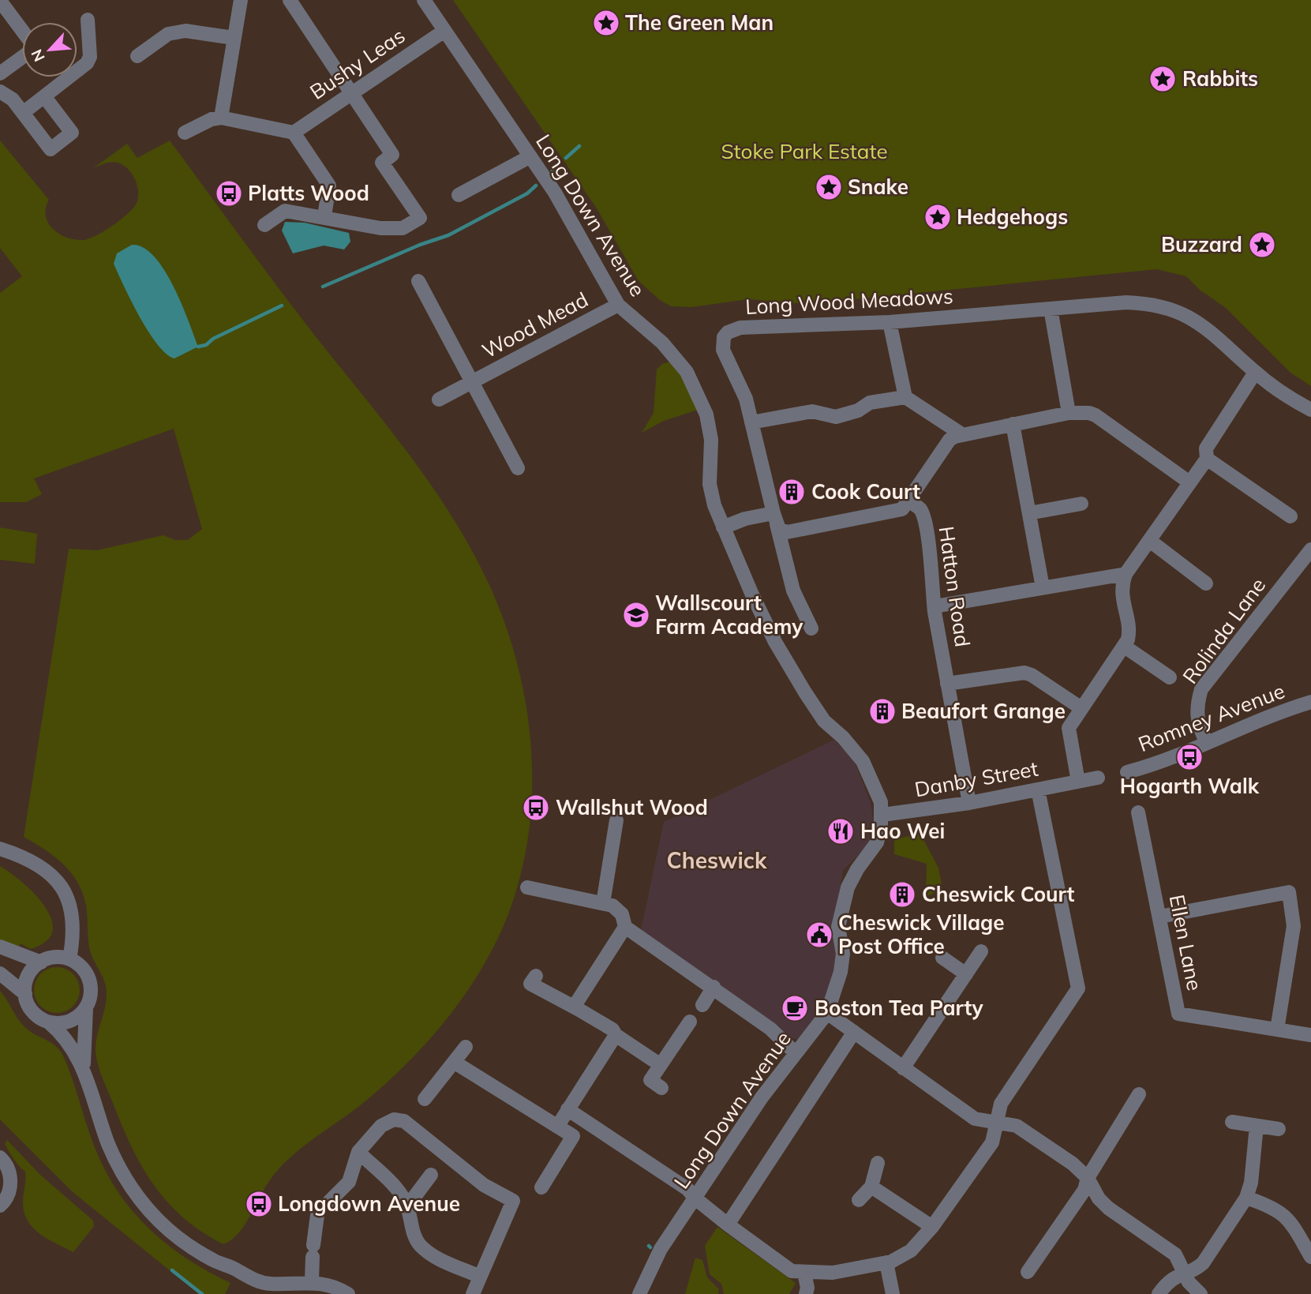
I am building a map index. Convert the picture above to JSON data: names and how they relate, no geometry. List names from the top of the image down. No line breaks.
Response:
{"streets":{"street":["Bushy Leas","Long Down Avenue","Long Wood Meadows","Wood Mead","Hatton Road","Rolinda Lane","Romney Avenue","Danby Street","Ellen Lane"]},"crossings":[["Bushy Leas","Long Down Avenue"],["Long Down Avenue","Wood Mead"],["Long Down Avenue","Danby Street"],["Hatton Road","Danby Street"],["Rolinda Lane","Romney Avenue"]],"districts":["Cheswick"],"parks":["Stoke Park Estate"],"places":{"place":["The Green Man","Rabbits","Snake","Hedgehogs","Buzzard"],"bus stop":["Platts Wood","Hogarth Walk","Wallshut Wood","Longdown Avenue"],"building":["Cook Court","Beaufort Grange","Cheswick Court"],"school or university":["Wallscourt Farm Academy"],"restaurant":["Hao Wei"],"public building":["Cheswick Village Post Office"],"cafe":["Boston Tea Party"]},"north":"bottom left"}
